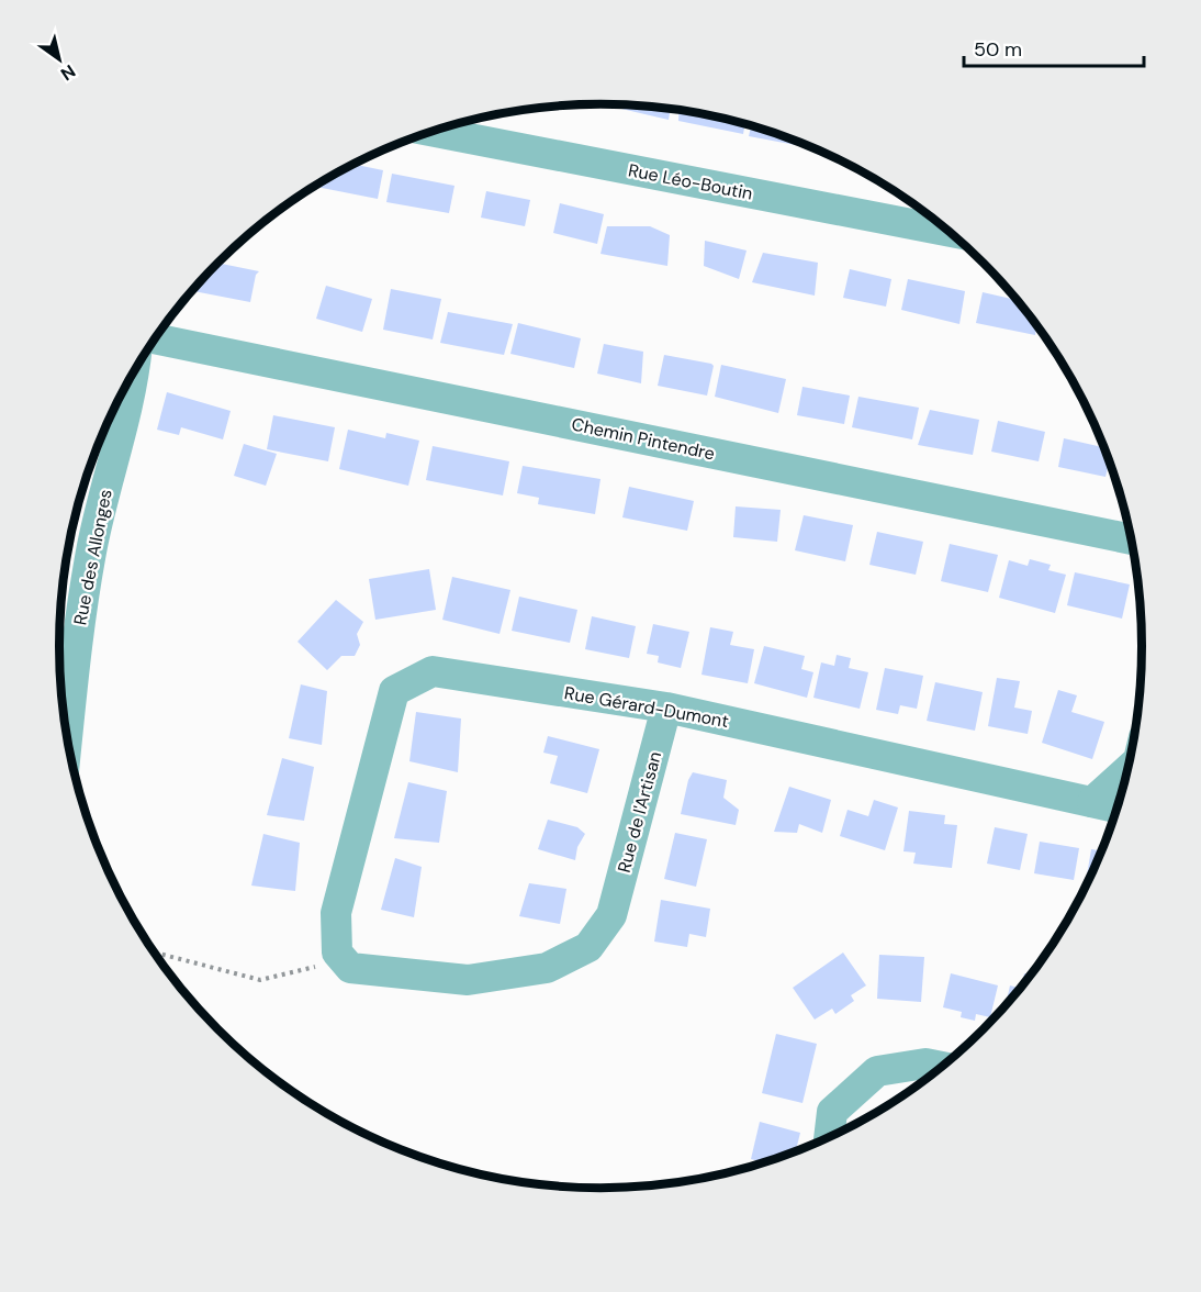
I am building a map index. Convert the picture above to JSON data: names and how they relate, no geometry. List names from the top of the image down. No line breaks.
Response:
{"streets":{"street":["Rue Léo-Boutin","Chemin Pintendre","Rue des Allonges","Rue Gérard-Dumont","Rue de l'Artisan"]},"crossings":[["Rue Gérard-Dumont","Rue de l'Artisan"]],"scale_bar":"50 m","north":"bottom right"}
